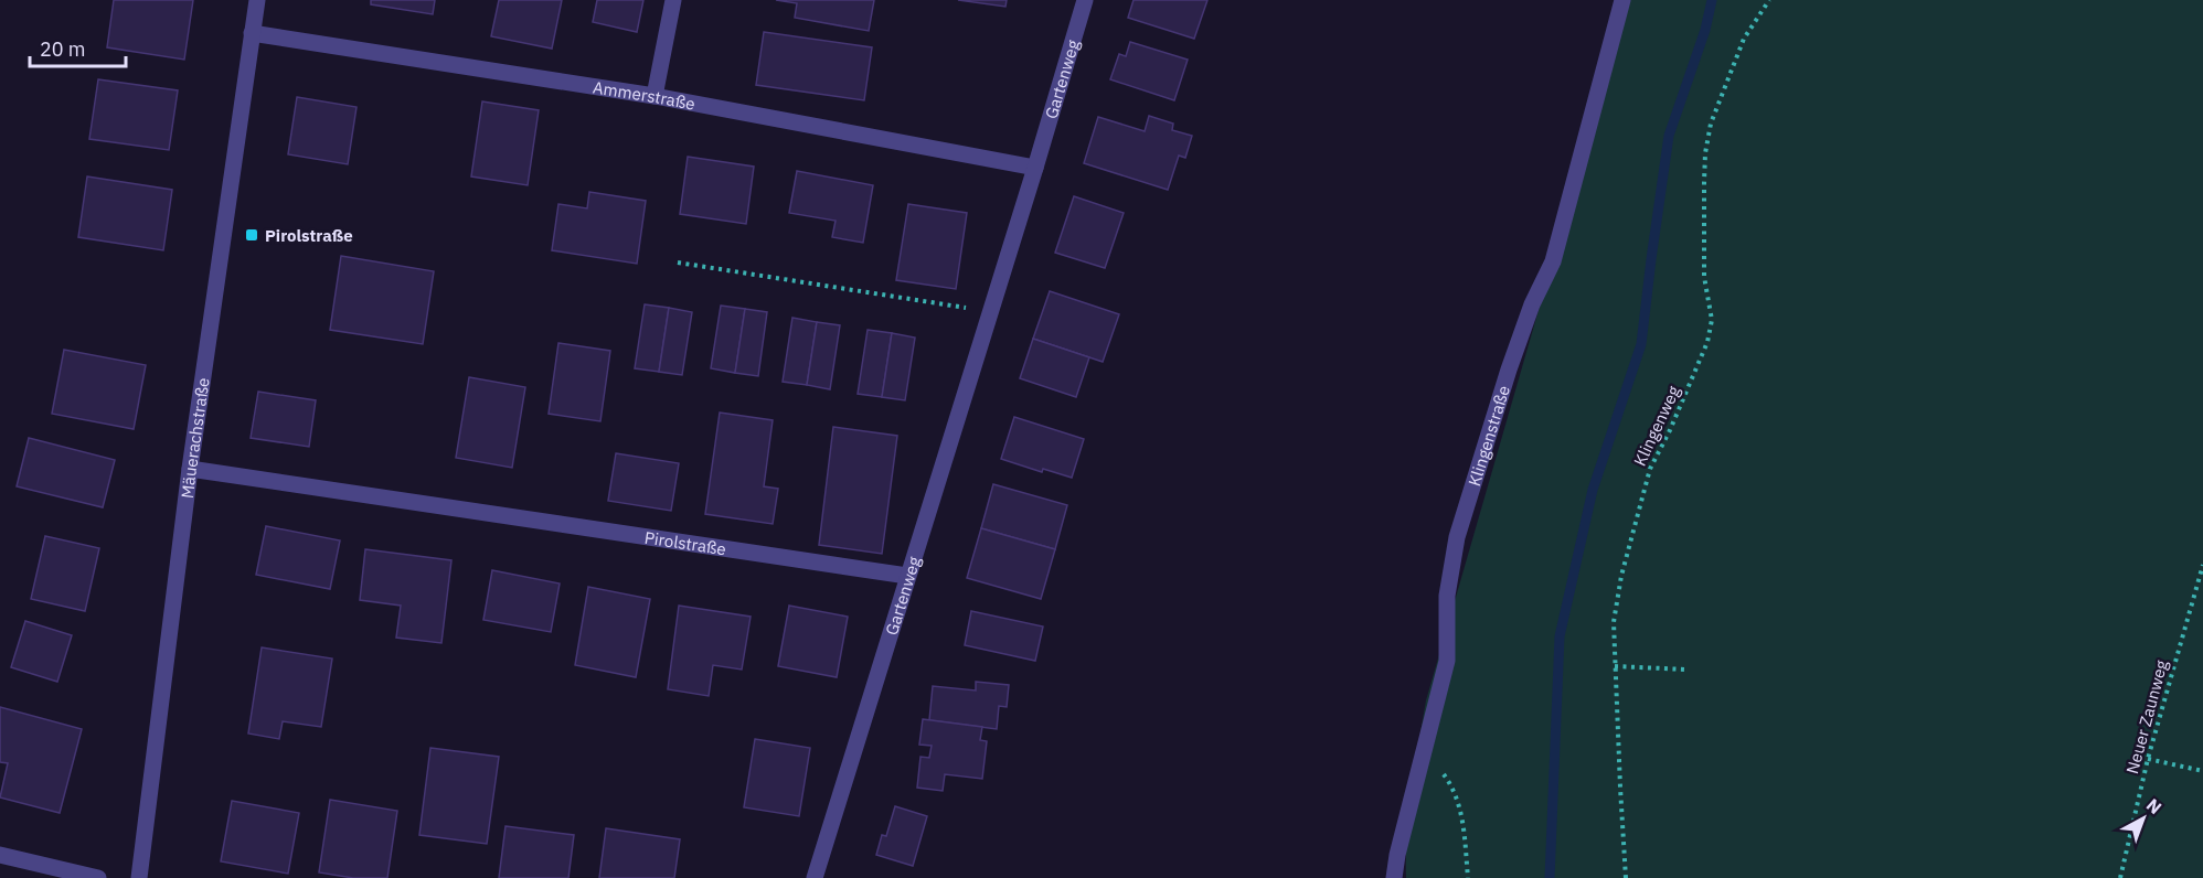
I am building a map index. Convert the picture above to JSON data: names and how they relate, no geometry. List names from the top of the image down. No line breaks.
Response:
{"streets":{"street":["Gartenweg","Ammerstraße","Klingenstraße","Mäuerachstraße","Pirolstraße"],"path":["Klingenweg","Neuer Zaunweg"]},"crossings":[["Gartenweg","Ammerstraße"],["Gartenweg","Pirolstraße"],["Ammerstraße","Mäuerachstraße"],["Mäuerachstraße","Pirolstraße"]],"places":{"transit":["Pirolstraße"]},"scale_bar":"20 m","north":"top right"}
